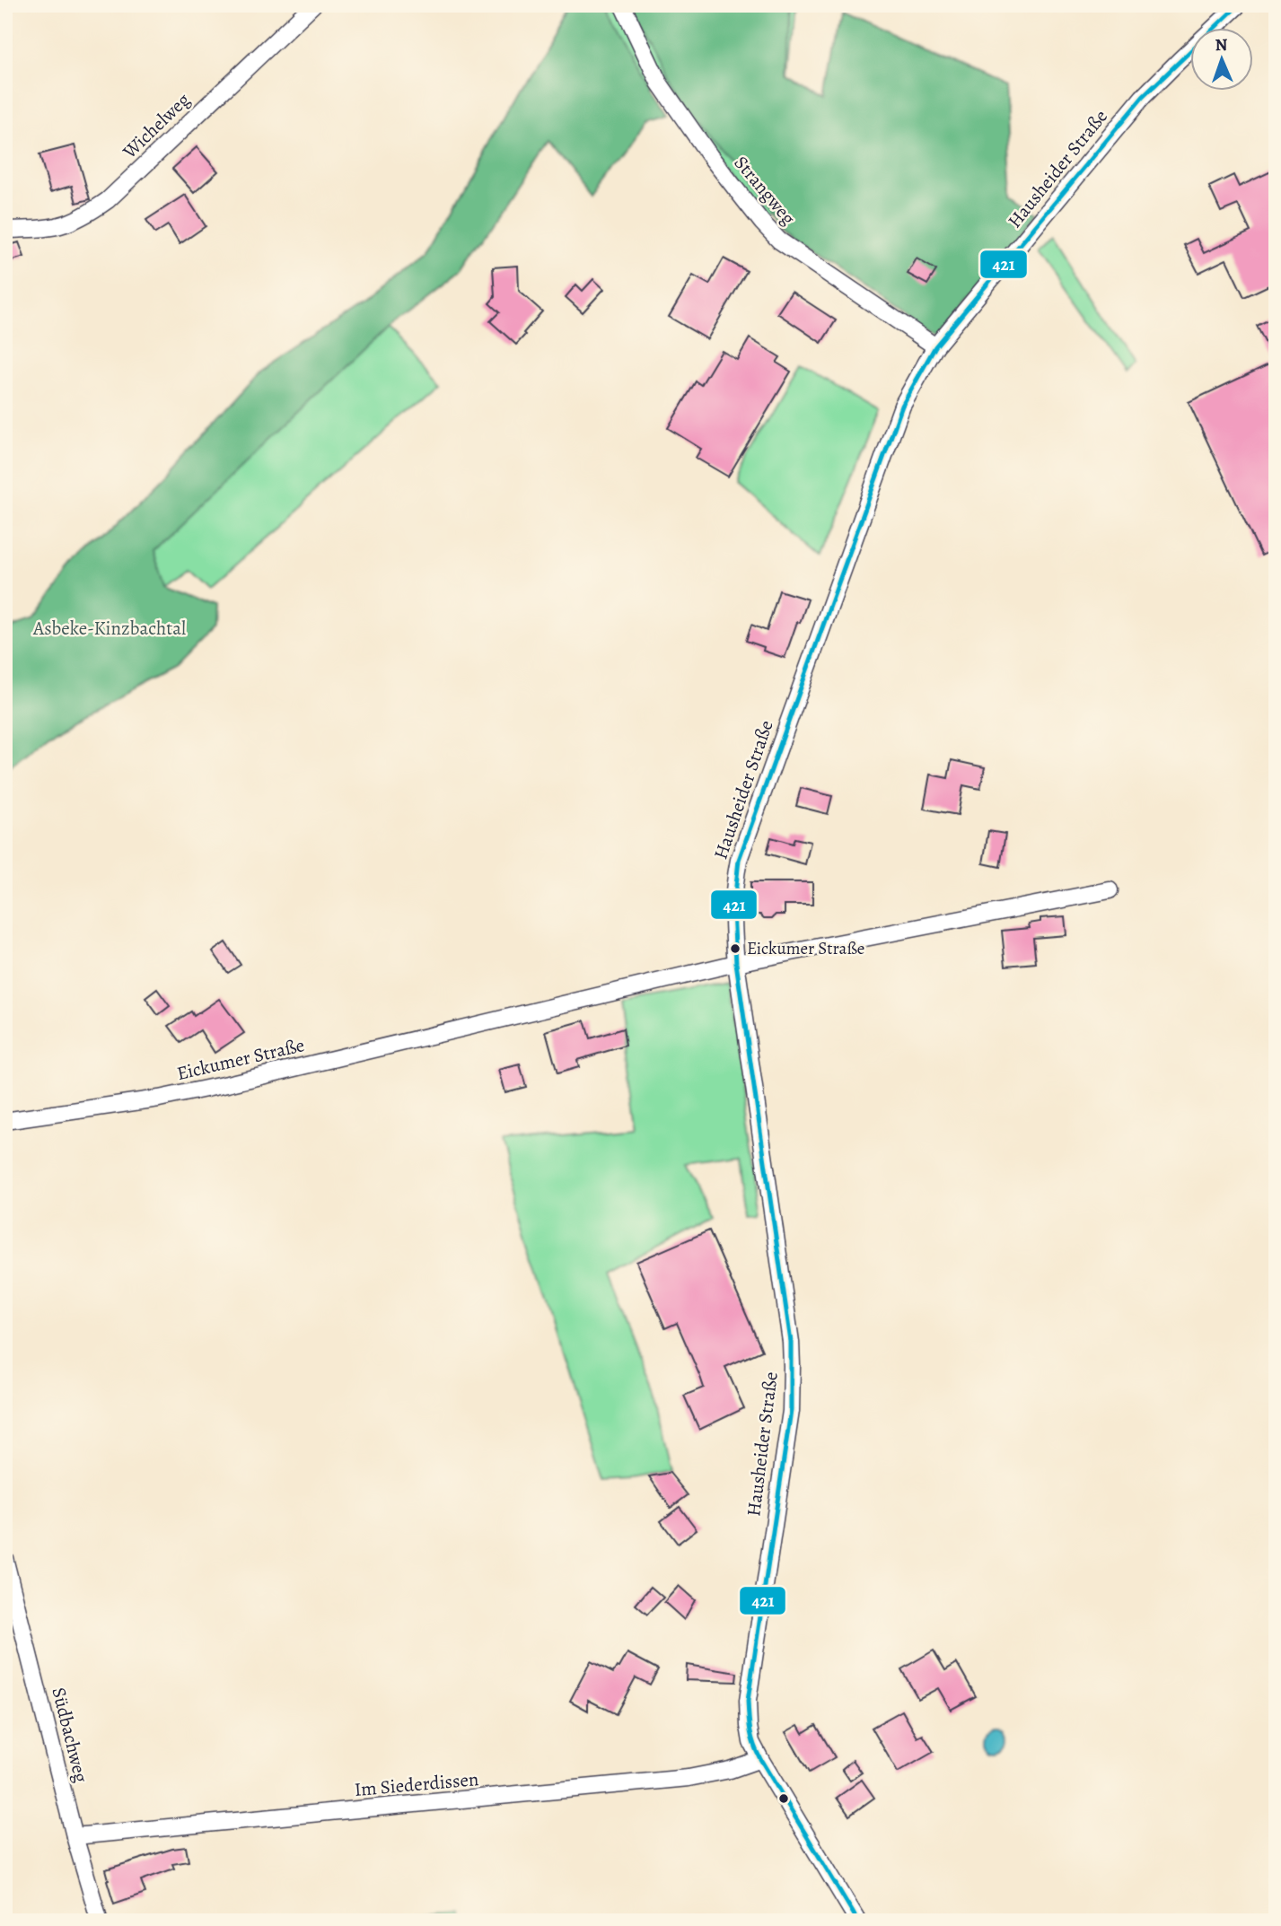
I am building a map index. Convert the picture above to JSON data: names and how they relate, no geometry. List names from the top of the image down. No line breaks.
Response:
{"streets":{"street":["Wichelweg","Hausheider Straße","Strangweg","Eickumer Straße","Südbachweg","Im Siederdissen"]},"crossings":[["Hausheider Straße","Strangweg"],["Hausheider Straße","Eickumer Straße"],["Hausheider Straße","Im Siederdissen"],["Südbachweg","Im Siederdissen"]],"parks":["Asbeke-Kinzbachtal"],"places":["Eickumer Straße"],"lines":["transit line 421"],"north":"top"}
